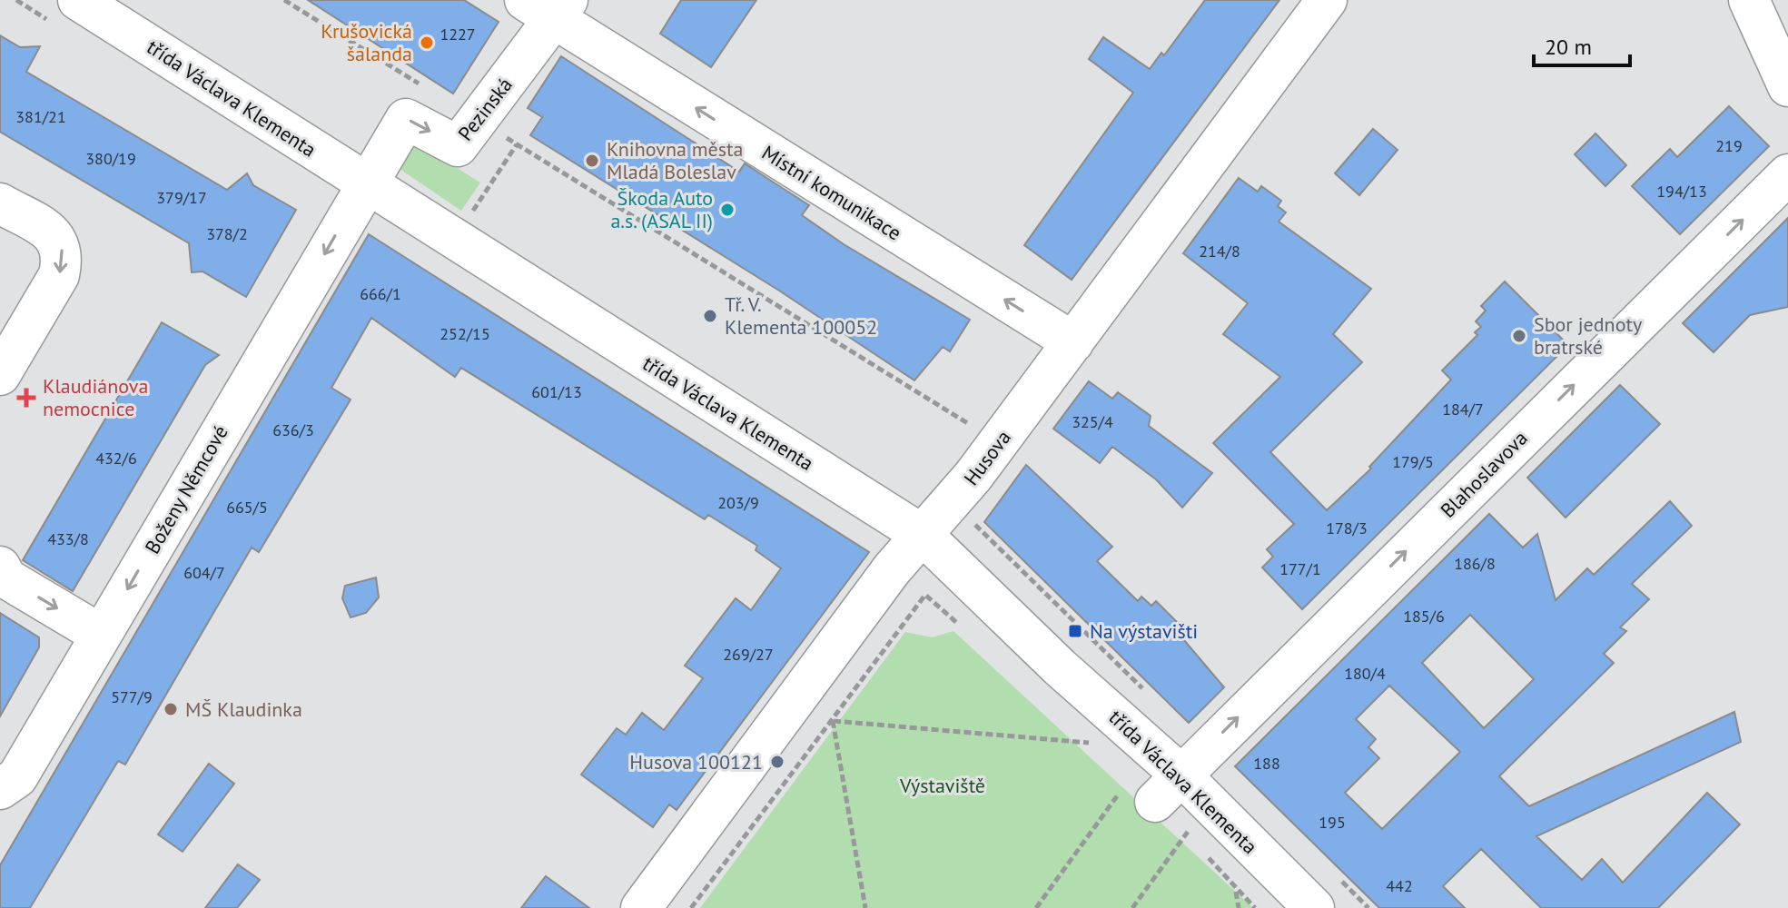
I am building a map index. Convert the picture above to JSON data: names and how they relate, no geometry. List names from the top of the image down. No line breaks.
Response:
{"streets":{"street":["třída Václava Klementa","Pezinská","Místní komunikace","Husova","Blahoslavova","Boženy Němcové"]},"crossings":[["třída Václava Klementa","Pezinská"],["třída Václava Klementa","Husova"],["třída Václava Klementa","Blahoslavova"],["třída Václava Klementa","Boženy Němcové"],["Pezinská","Místní komunikace"],["Pezinská","Boženy Němcové"],["Místní komunikace","Husova"]],"one_way":["Místní komunikace","Blahoslavova","Boženy Němcové"],"parks":["Výstaviště"],"places":{"other":["Krušovická šalanda","Knihovna města Mladá Boleslav","Škoda Auto a.s. (ASAL II)","Tř. V. Klementa 100052","Sbor jednoty bratrské","MŠ Klaudinka","Husova 100121"],"health":["Klaudiánova nemocnice"],"transit":["Na výstavišti"]},"house_numbers":["1227","381/21","219","380/19","194/13","379/17","378/2","214/8","666/1","252/15","601/13","184/7","325/4","636/3","432/6","179/5","203/9","665/5","178/3","433/8","186/8","177/1","604/7","185/6","269/27","180/4","577/9","188","195","442"],"scale_bar":"20 m"}
